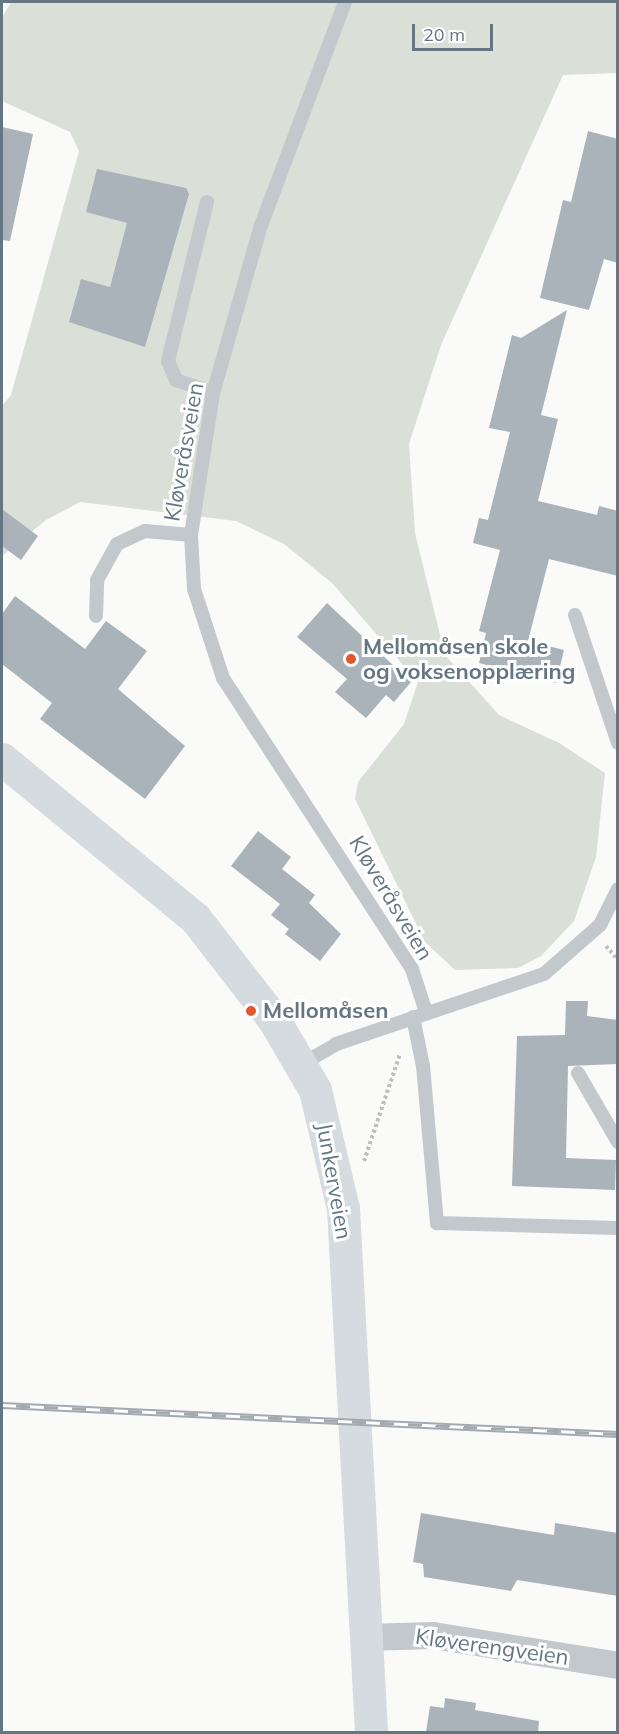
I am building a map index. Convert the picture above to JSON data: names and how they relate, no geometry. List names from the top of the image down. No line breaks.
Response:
{"streets":{"street":["Junkerveien","Kløverengveien"],"lane":["Kløveråsveien"]},"crossings":[["Junkerveien","Kløverengveien"]],"places":["Mellomåsen skole og voksenopplæring","Mellomåsen"],"scale_bar":"20 m"}
